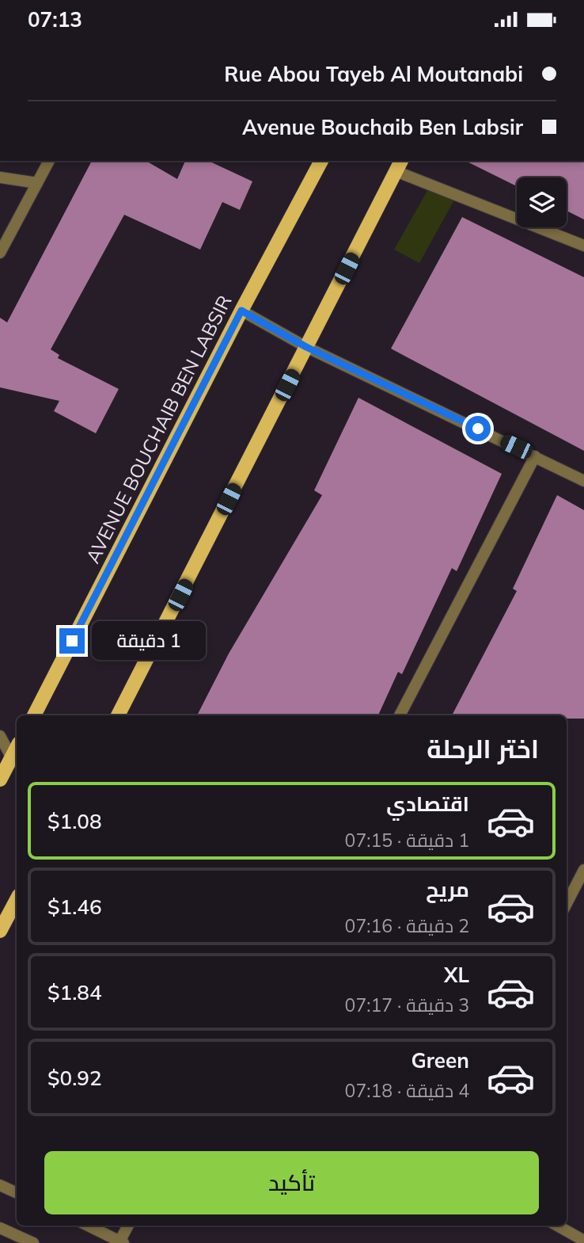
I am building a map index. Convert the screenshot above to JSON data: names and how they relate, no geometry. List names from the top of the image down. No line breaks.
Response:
{"streets":{"main road":["AVENUE BOUCHAIB BEN LABSIR"]},"page":{"status":"07:13","banner":["Rue Abou Tayeb Al Moutanabi","Avenue Bouchaib Ben Labsir"],"bubble":"1 دقيقة","heading":"اختر الرحلة","list":[{"name":"اقتصادي","note":"1 دقيقة · 07:15","value":"$1.08"},{"name":"مريح","note":"2 دقيقة · 07:16","value":"$1.46"},{"name":"XL","note":"3 دقيقة · 07:17","value":"$1.84"},{"name":"Green","note":"4 دقيقة · 07:18","value":"$0.92"}],"buttons":"تأكيد"}}
